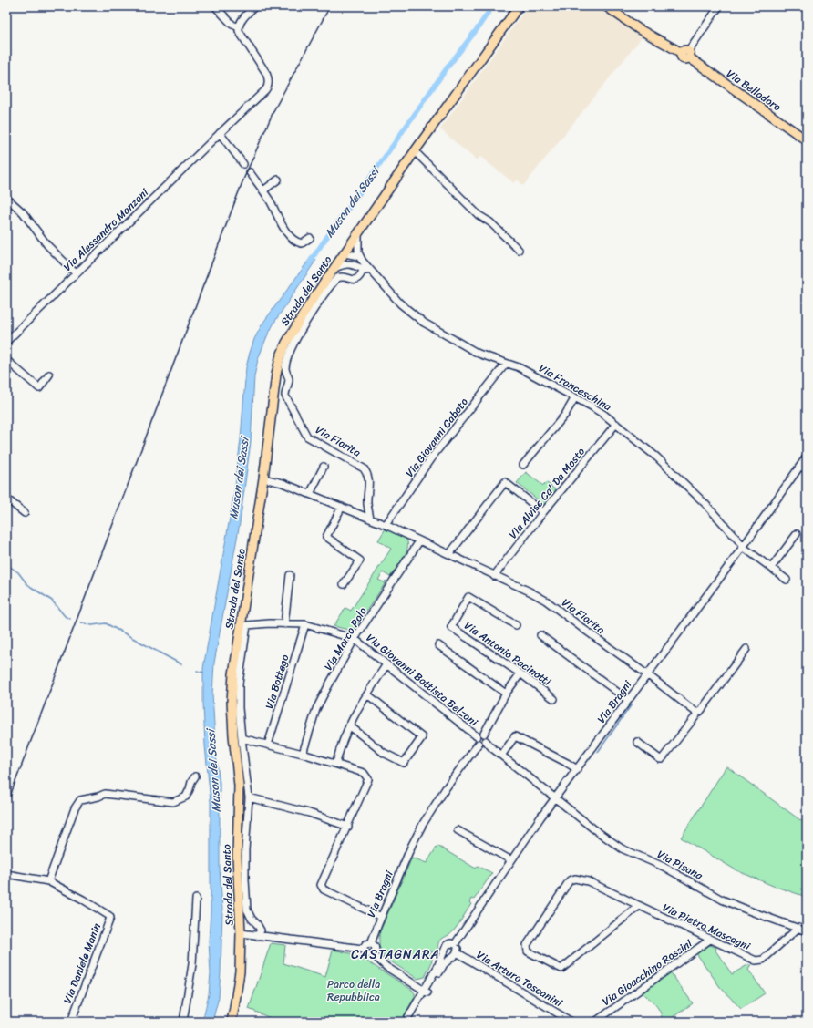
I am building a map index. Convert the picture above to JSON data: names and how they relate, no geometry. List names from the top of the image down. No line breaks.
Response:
{"streets":{"main road":["Via Belladoro","Strada del Santo"],"street":["Via Alessandro Manzoni","Via Franceschina","Via Giovanni Caboto","Via Fiorita","Via Alvise Ca' Da Mosto","Via Marco Polo","Via Antonio Pacinotti","Via Giovanni Battista Belzoni","Via Bottego","Via Bragni","Via Pisana","Via Pietro Mascagni","Via Daniele Manin","Via Gioacchino Rossini","Via Arturo Toscanini"]},"crossings":[["Strada del Santo","Via Franceschina"],["Strada del Santo","Via Fiorita"],["Strada del Santo","Via Giovanni Battista Belzoni"],["Via Franceschina","Via Giovanni Caboto"],["Via Franceschina","Via Fiorita"],["Via Franceschina","Via Alvise Ca' Da Mosto"],["Via Franceschina","Via Bragni"],["Via Giovanni Caboto","Via Fiorita"],["Via Fiorita","Via Alvise Ca' Da Mosto"],["Via Fiorita","Via Marco Polo"],["Via Fiorita","Via Bragni"],["Via Marco Polo","Via Giovanni Battista Belzoni"],["Via Giovanni Battista Belzoni","Via Bottego"],["Via Giovanni Battista Belzoni","Via Bragni"],["Via Bragni","Via Pisana"],["Via Bragni","Via Arturo Toscanini"],["Via Pisana","Via Pietro Mascagni"],["Via Pietro Mascagni","Via Gioacchino Rossini"]],"districts":["CASTAGNARA"],"water":["Muson dei Sassi"],"parks":["Parco della Repubblica"]}
